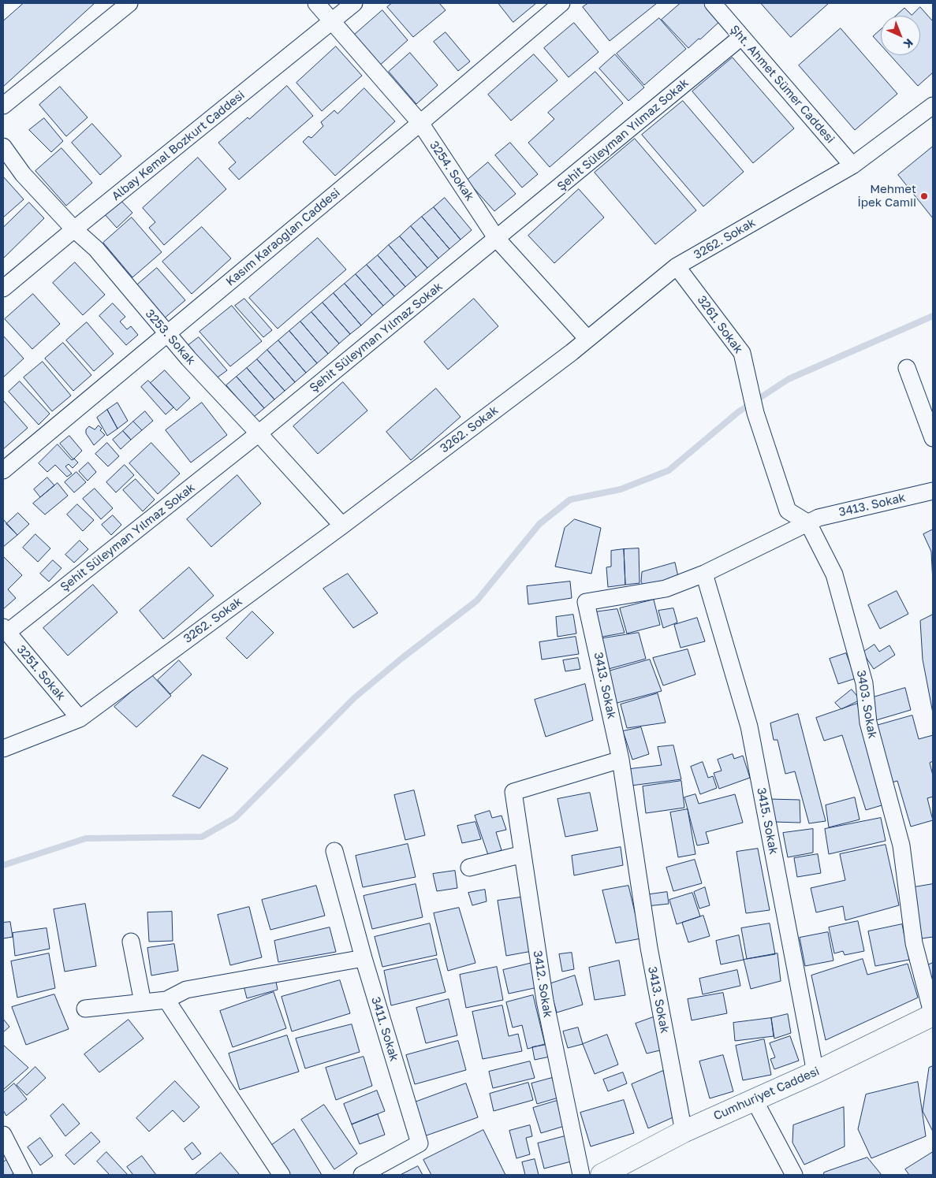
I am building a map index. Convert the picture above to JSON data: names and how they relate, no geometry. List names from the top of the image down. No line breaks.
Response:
{"streets":{"main road":["Cumhuriyet Caddesi"],"street":["Şht. Ahmet Sümer Caddesi","Şehit Süleyman Yılmaz Sokak","Albay Kemal Bozkurt Caddesi","3254. Sokak","Kasım Karaoğlan Caddesi","3262. Sokak","3261. Sokak","3253. Sokak","3413. Sokak","3251. Sokak","3403. Sokak","3415. Sokak","3412. Sokak","3411. Sokak"]},"crossings":[["Şht. Ahmet Sümer Caddesi","Şehit Süleyman Yılmaz Sokak"],["Şht. Ahmet Sümer Caddesi","3262. Sokak"],["Şehit Süleyman Yılmaz Sokak","3254. Sokak"],["Şehit Süleyman Yılmaz Sokak","3253. Sokak"],["Şehit Süleyman Yılmaz Sokak","3251. Sokak"],["Albay Kemal Bozkurt Caddesi","3254. Sokak"],["Albay Kemal Bozkurt Caddesi","3253. Sokak"],["3254. Sokak","Kasım Karaoğlan Caddesi"],["3254. Sokak","3262. Sokak"],["Kasım Karaoğlan Caddesi","3253. Sokak"],["3262. Sokak","3261. Sokak"],["3262. Sokak","3253. Sokak"],["3262. Sokak","3251. Sokak"],["3261. Sokak","3413. Sokak"],["3261. Sokak","3403. Sokak"],["3413. Sokak","3403. Sokak"],["3413. Sokak","3415. Sokak"],["3413. Sokak","3412. Sokak"],["3413. Sokak","Cumhuriyet Caddesi"],["3403. Sokak","Cumhuriyet Caddesi"],["3415. Sokak","Cumhuriyet Caddesi"]],"places":["Mehmet İpek Camii"],"north":"bottom right"}
